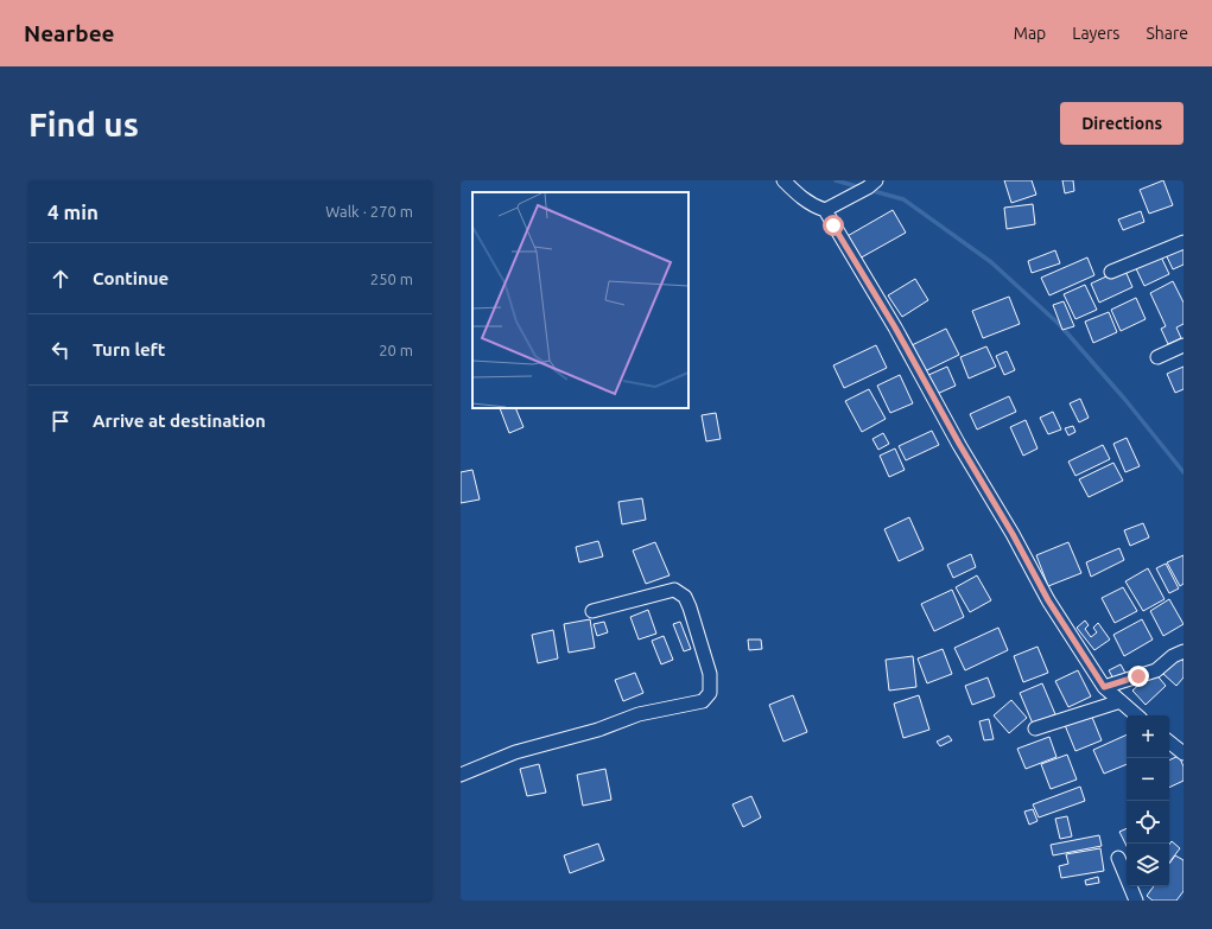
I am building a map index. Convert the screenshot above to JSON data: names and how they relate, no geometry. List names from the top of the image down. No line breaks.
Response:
{"page":{"header":"Nearbee","nav":["Map","Layers","Share"],"buttons":"Directions","title":"Find us","heading":["4 min","Walk · 270 m"],"list":[["Continue","250 m"],["Turn left","20 m"],"Arrive at destination"],"map_buttons":["+","−"]}}
